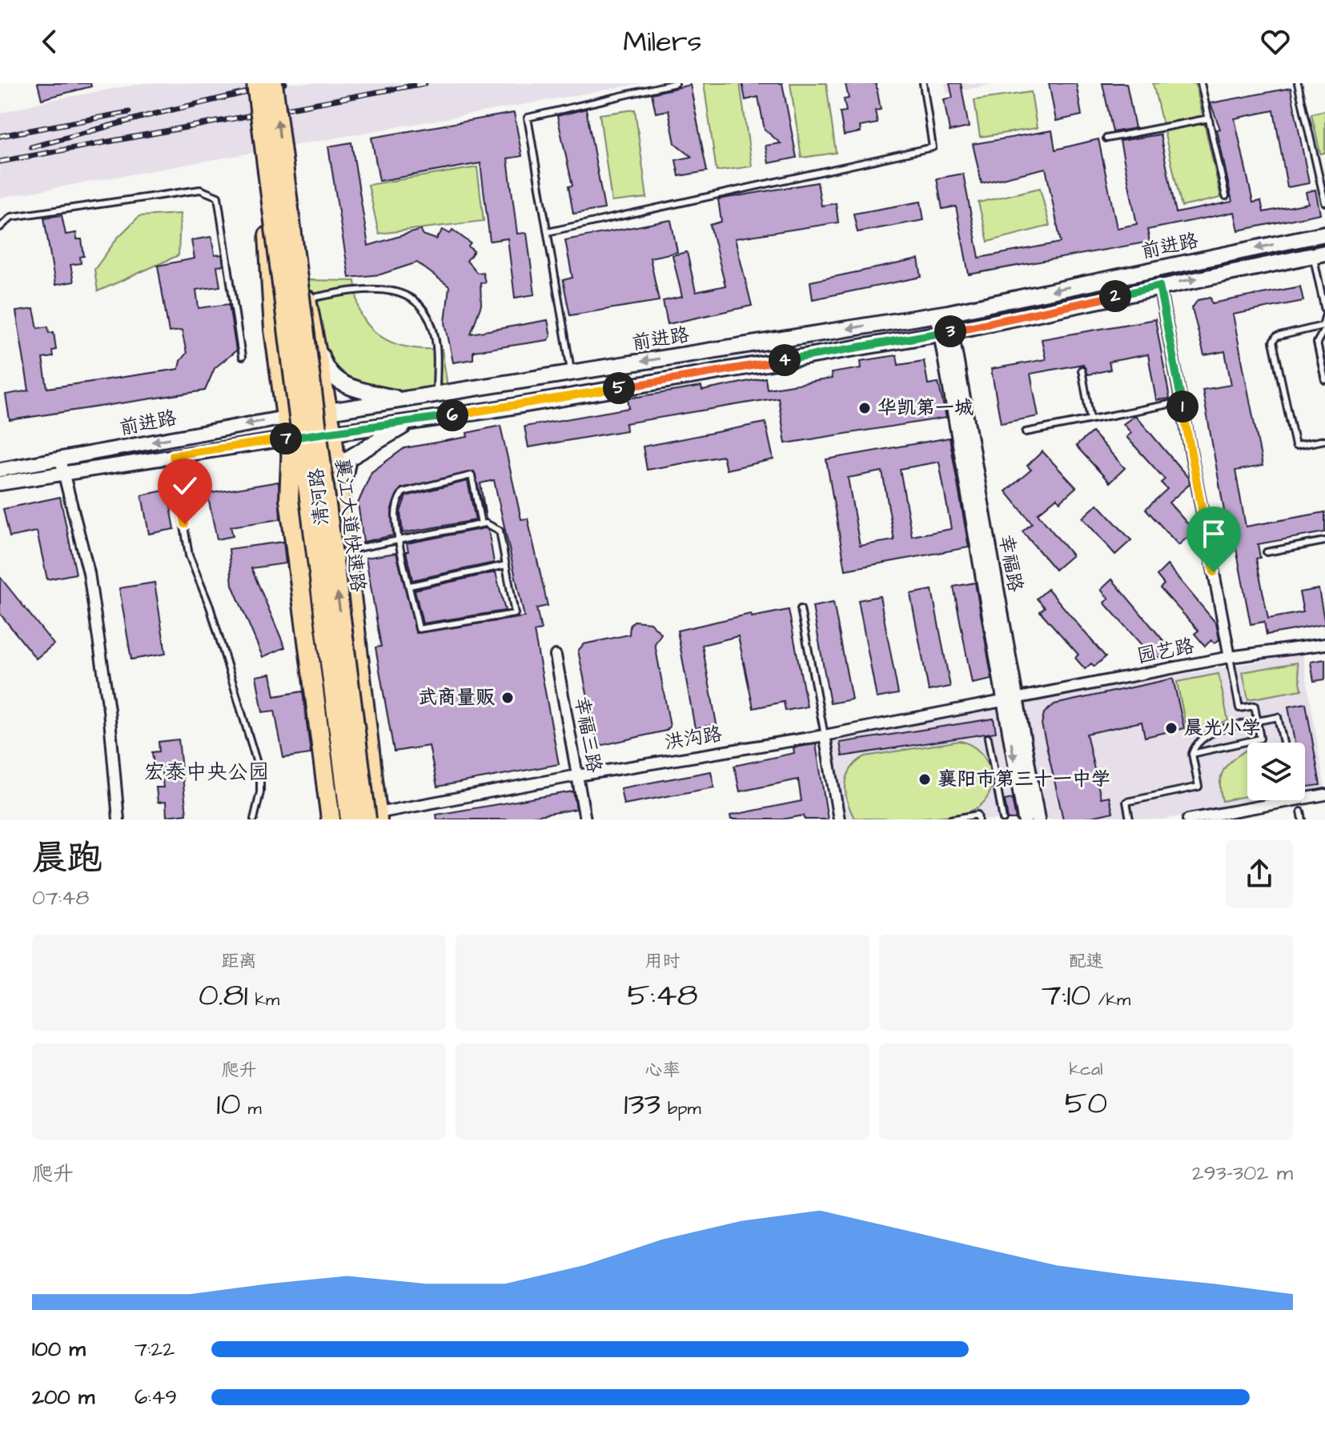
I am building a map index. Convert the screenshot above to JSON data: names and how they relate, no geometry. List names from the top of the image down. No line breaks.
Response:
{"streets":{"highway":["襄江大道快速路"],"main road":["前进路","清河路"],"street":["幸福路","园艺路","幸福三路","洪沟路"]},"crossings":[["前进路","清河路"],["前进路","幸福路"],["清河路","襄江大道快速路"],["清河路","洪沟路"],["襄江大道快速路","洪沟路"],["幸福路","园艺路"],["幸福路","洪沟路"],["园艺路","洪沟路"],["幸福三路","洪沟路"]],"districts":["宏泰中央公园"],"places":["华凯第一城","武商量贩","晨光小学","襄阳市第三十一中学"],"page":{"header":"Milers","pins":["2","3","4","5","1","6","7"],"heading":["晨跑","07:48"],"stats":[["距离","0.81 km"],["用时","5:48"],["配速","7:10 /km"],["爬升","10 m"],["心率","133 bpm"],["kcal","50"]],"chart":["爬升","293–302 m"],"list":[{"name":"100 m","note":"7:22"},{"name":"200 m","note":"6:49"}]}}
